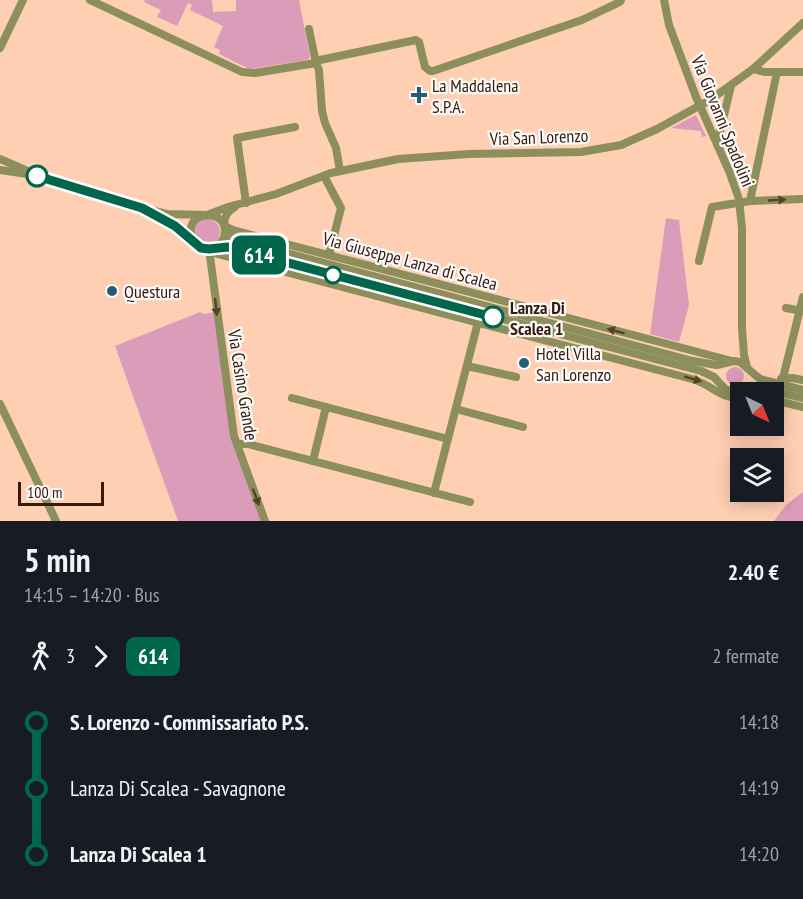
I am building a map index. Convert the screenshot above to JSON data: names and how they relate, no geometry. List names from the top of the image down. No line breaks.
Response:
{"streets":{"street":["Via Giovanni Spadolini","Via San Lorenzo","Via Giuseppe Lanza di Scalea","Via Casino Grande"]},"crossings":[["Via Giovanni Spadolini","Via San Lorenzo"],["Via Giovanni Spadolini","Via Giuseppe Lanza di Scalea"],["Via San Lorenzo","Via Giuseppe Lanza di Scalea"],["Via San Lorenzo","Via Casino Grande"],["Via Giuseppe Lanza di Scalea","Via Casino Grande"]],"one_way":["Via Casino Grande"],"places":{"health":["La Maddalena S.P.A."],"other":["Questura","Lanza Di Scalea 1","Hotel Villa San Lorenzo"]},"lines":["bus line 614"],"scale_bar":"100 m","north":"bottom right","page":{"on_map":"614","scale":"100 m","heading":["5 min","14:15 – 14:20 · Bus","2.40 €"],"legs":["3","614","2 fermate"],"list":[{"name":"S. Lorenzo - Commissariato P.S.","value":"14:18"},{"name":"Lanza Di Scalea - Savagnone","value":"14:19"},{"name":"Lanza Di Scalea 1","value":"14:20"}]}}
